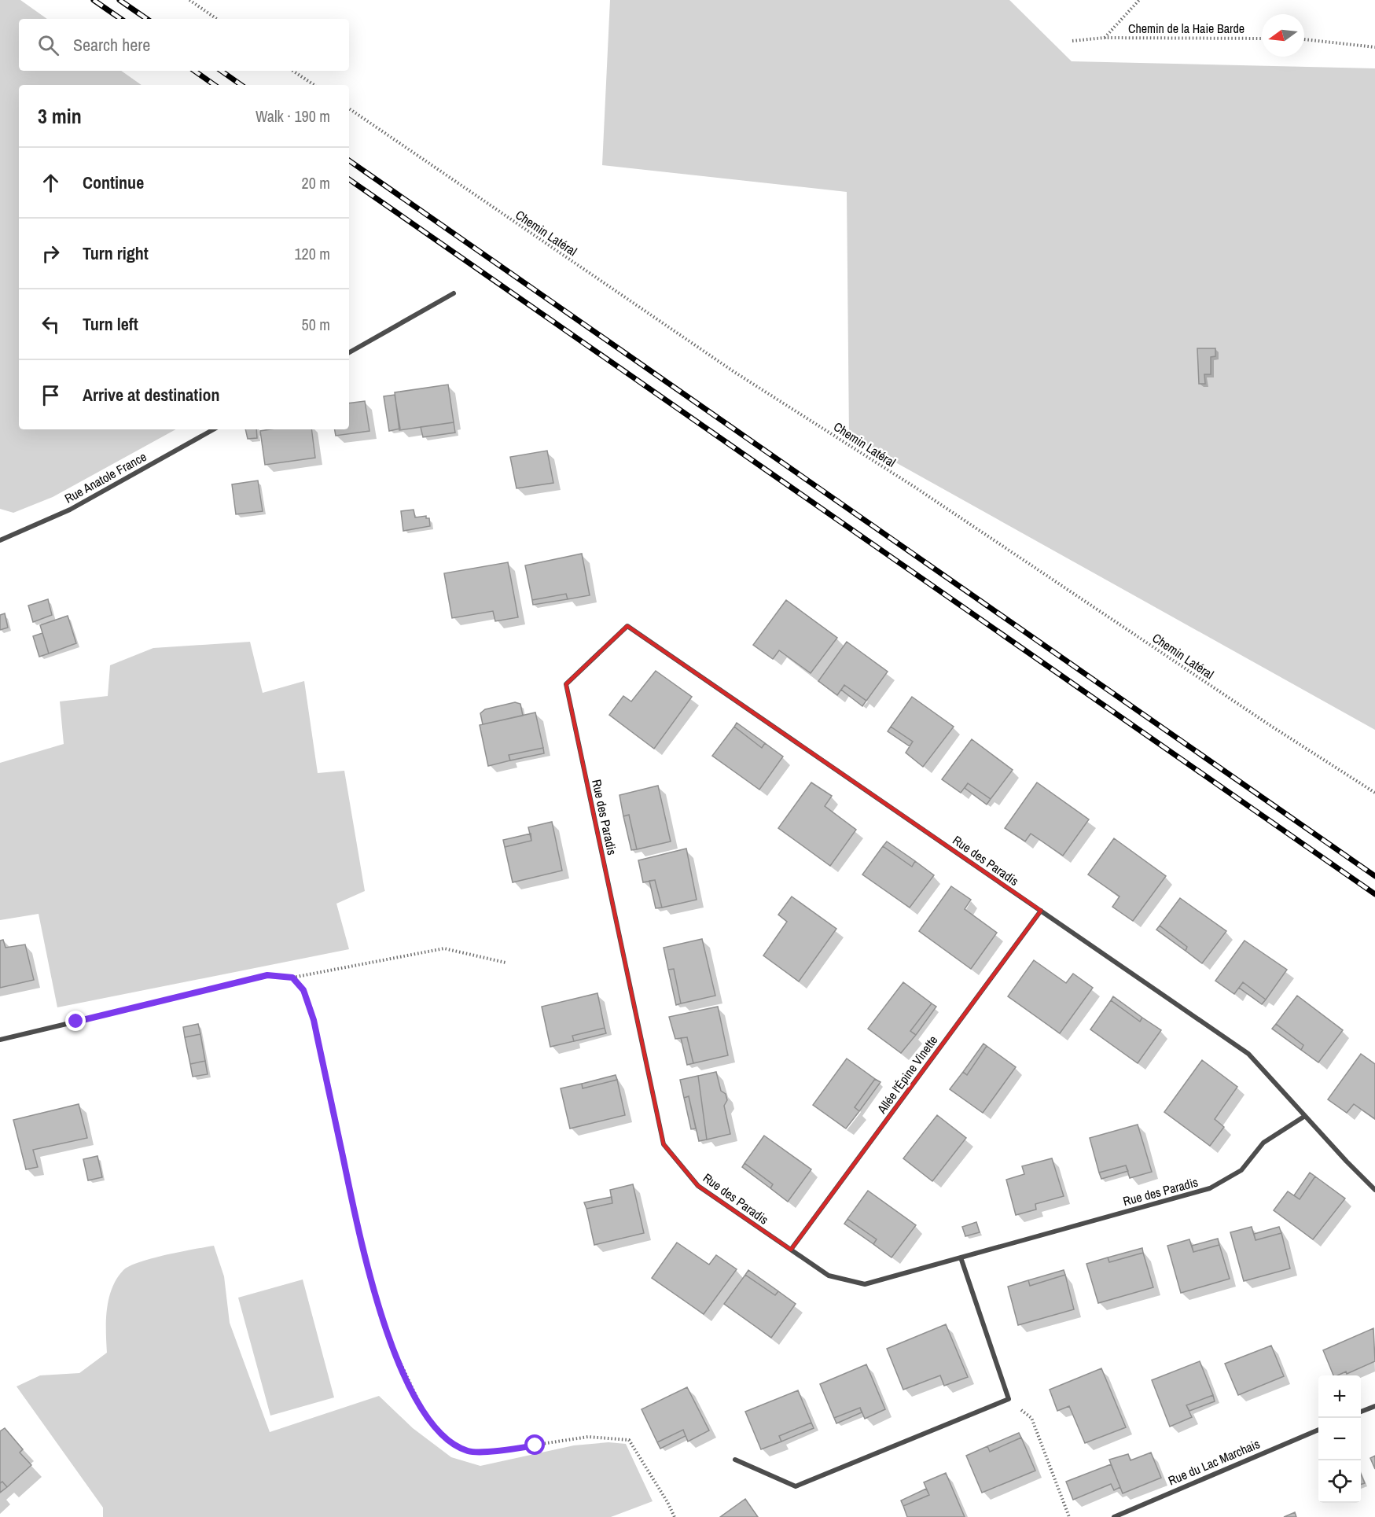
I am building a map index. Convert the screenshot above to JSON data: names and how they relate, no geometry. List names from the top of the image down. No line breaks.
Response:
{"streets":{"street":["Rue Anatole France","Rue des Paradis","Allée l'Épine Vinette","Rue du Lac Marchais"],"path":["Chemin de la Haie Barde","Chemin Latéral"]},"crossings":[["Rue des Paradis","Allée l'Épine Vinette"]],"north":"left","page":{"search":"Search here","heading":["3 min","Walk · 190 m"],"list":[["Continue","20 m"],["Turn right","120 m"],["Turn left","50 m"],"Arrive at destination"],"map_buttons":["+","−"]}}
